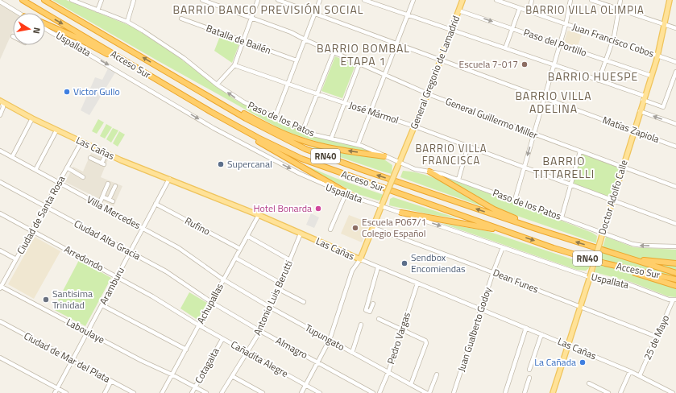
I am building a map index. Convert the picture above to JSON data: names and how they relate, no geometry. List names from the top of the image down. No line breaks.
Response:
{"streets":{"highway":["Acceso Sur","RN40"],"main road":["General Gregorio de Lamadrid","Las Cañas","Doctor Adolfo Calle"],"street":["Batalla de Bailén","Juan Francisco Cobos","Paso del Portillo","Uspallata","José Mármol","General Guillermo Miller","Paso de los Patos","Matías Zapiola","Villa Mercedes","Ciudad de Santa Rosa","Rufino","Ciudad Alta Gracia","Arredondo","Dean Funes","Aramburu","Antonio Luis Berutti","Achupallas","Juan Gualberto Godoy","Laboulaye","Tupungato","25 de Mayo","Pedro Vargas","Almagro","Ciudad de Mar del Plata","Cañadita Alegre","Cotagaita"]},"crossings":[["Juan Francisco Cobos","Doctor Adolfo Calle"],["Paso del Portillo","General Gregorio de Lamadrid"],["Paso del Portillo","Doctor Adolfo Calle"],["Uspallata","General Gregorio de Lamadrid"],["Uspallata","Doctor Adolfo Calle"],["Uspallata","Juan Gualberto Godoy"],["Uspallata","25 de Mayo"],["General Gregorio de Lamadrid","José Mármol"],["General Gregorio de Lamadrid","General Guillermo Miller"],["General Gregorio de Lamadrid","Paso de los Patos"],["General Gregorio de Lamadrid","Matías Zapiola"],["General Gregorio de Lamadrid","Las Cañas"],["General Gregorio de Lamadrid","Dean Funes"],["General Gregorio de Lamadrid","Tupungato"],["General Gregorio de Lamadrid","Almagro"],["General Gregorio de Lamadrid","Cañadita Alegre"],["José Mármol","Doctor Adolfo Calle"],["General Guillermo Miller","Doctor Adolfo Calle"],["Paso de los Patos","Doctor Adolfo Calle"],["Matías Zapiola","Doctor Adolfo Calle"],["Las Cañas","Doctor Adolfo Calle"],["Las Cañas","Ciudad de Santa Rosa"],["Las Cañas","Aramburu"],["Las Cañas","Antonio Luis Berutti"],["Las Cañas","Achupallas"],["Las Cañas","Juan Gualberto Godoy"],["Las Cañas","25 de Mayo"],["Las Cañas","Pedro Vargas"],["Doctor Adolfo Calle","Dean Funes"],["Villa Mercedes","Ciudad de Santa Rosa"],["Villa Mercedes","Aramburu"],["Villa Mercedes","Achupallas"],["Villa Mercedes","Tupungato"],["Ciudad de Santa Rosa","Ciudad Alta Gracia"],["Ciudad de Santa Rosa","Arredondo"],["Ciudad de Santa Rosa","Laboulaye"],["Rufino","Aramburu"],["Rufino","Achupallas"],["Ciudad Alta Gracia","Aramburu"],["Ciudad Alta Gracia","Achupallas"],["Ciudad Alta Gracia","Almagro"],["Arredondo","Aramburu"],["Arredondo","Achupallas"],["Arredondo","Cañadita Alegre"],["Dean Funes","Juan Gualberto Godoy"],["Dean Funes","25 de Mayo"],["Aramburu","Laboulaye"],["Aramburu","Ciudad de Mar del Plata"],["Antonio Luis Berutti","Tupungato"],["Antonio Luis Berutti","Almagro"],["Antonio Luis Berutti","Cañadita Alegre"],["Achupallas","Laboulaye"],["Achupallas","Tupungato"],["Achupallas","Almagro"],["Achupallas","Cañadita Alegre"],["Laboulaye","Cotagaita"],["Tupungato","Pedro Vargas"],["Cañadita Alegre","Cotagaita"]],"one_way":["Uspallata"],"districts":["BARRIO BANCO PREVISIÓN SOCIAL","BARRIO VILLA OLIMPIA","BARRIO BOMBAL ETAPA 1","BARRIO HUESPE","BARRIO VILLA ADELINA","BARRIO VILLA FRANCISCA","BARRIO TITTARELLI"],"places":["Escuela 7-017","Victor Gullo","Supercanal","Hotel Bonarda","Escuela P067/1 Colegio Español","Sendbox Encomiendas","Santisima Trinidad","La Cañada"],"north":"right"}
